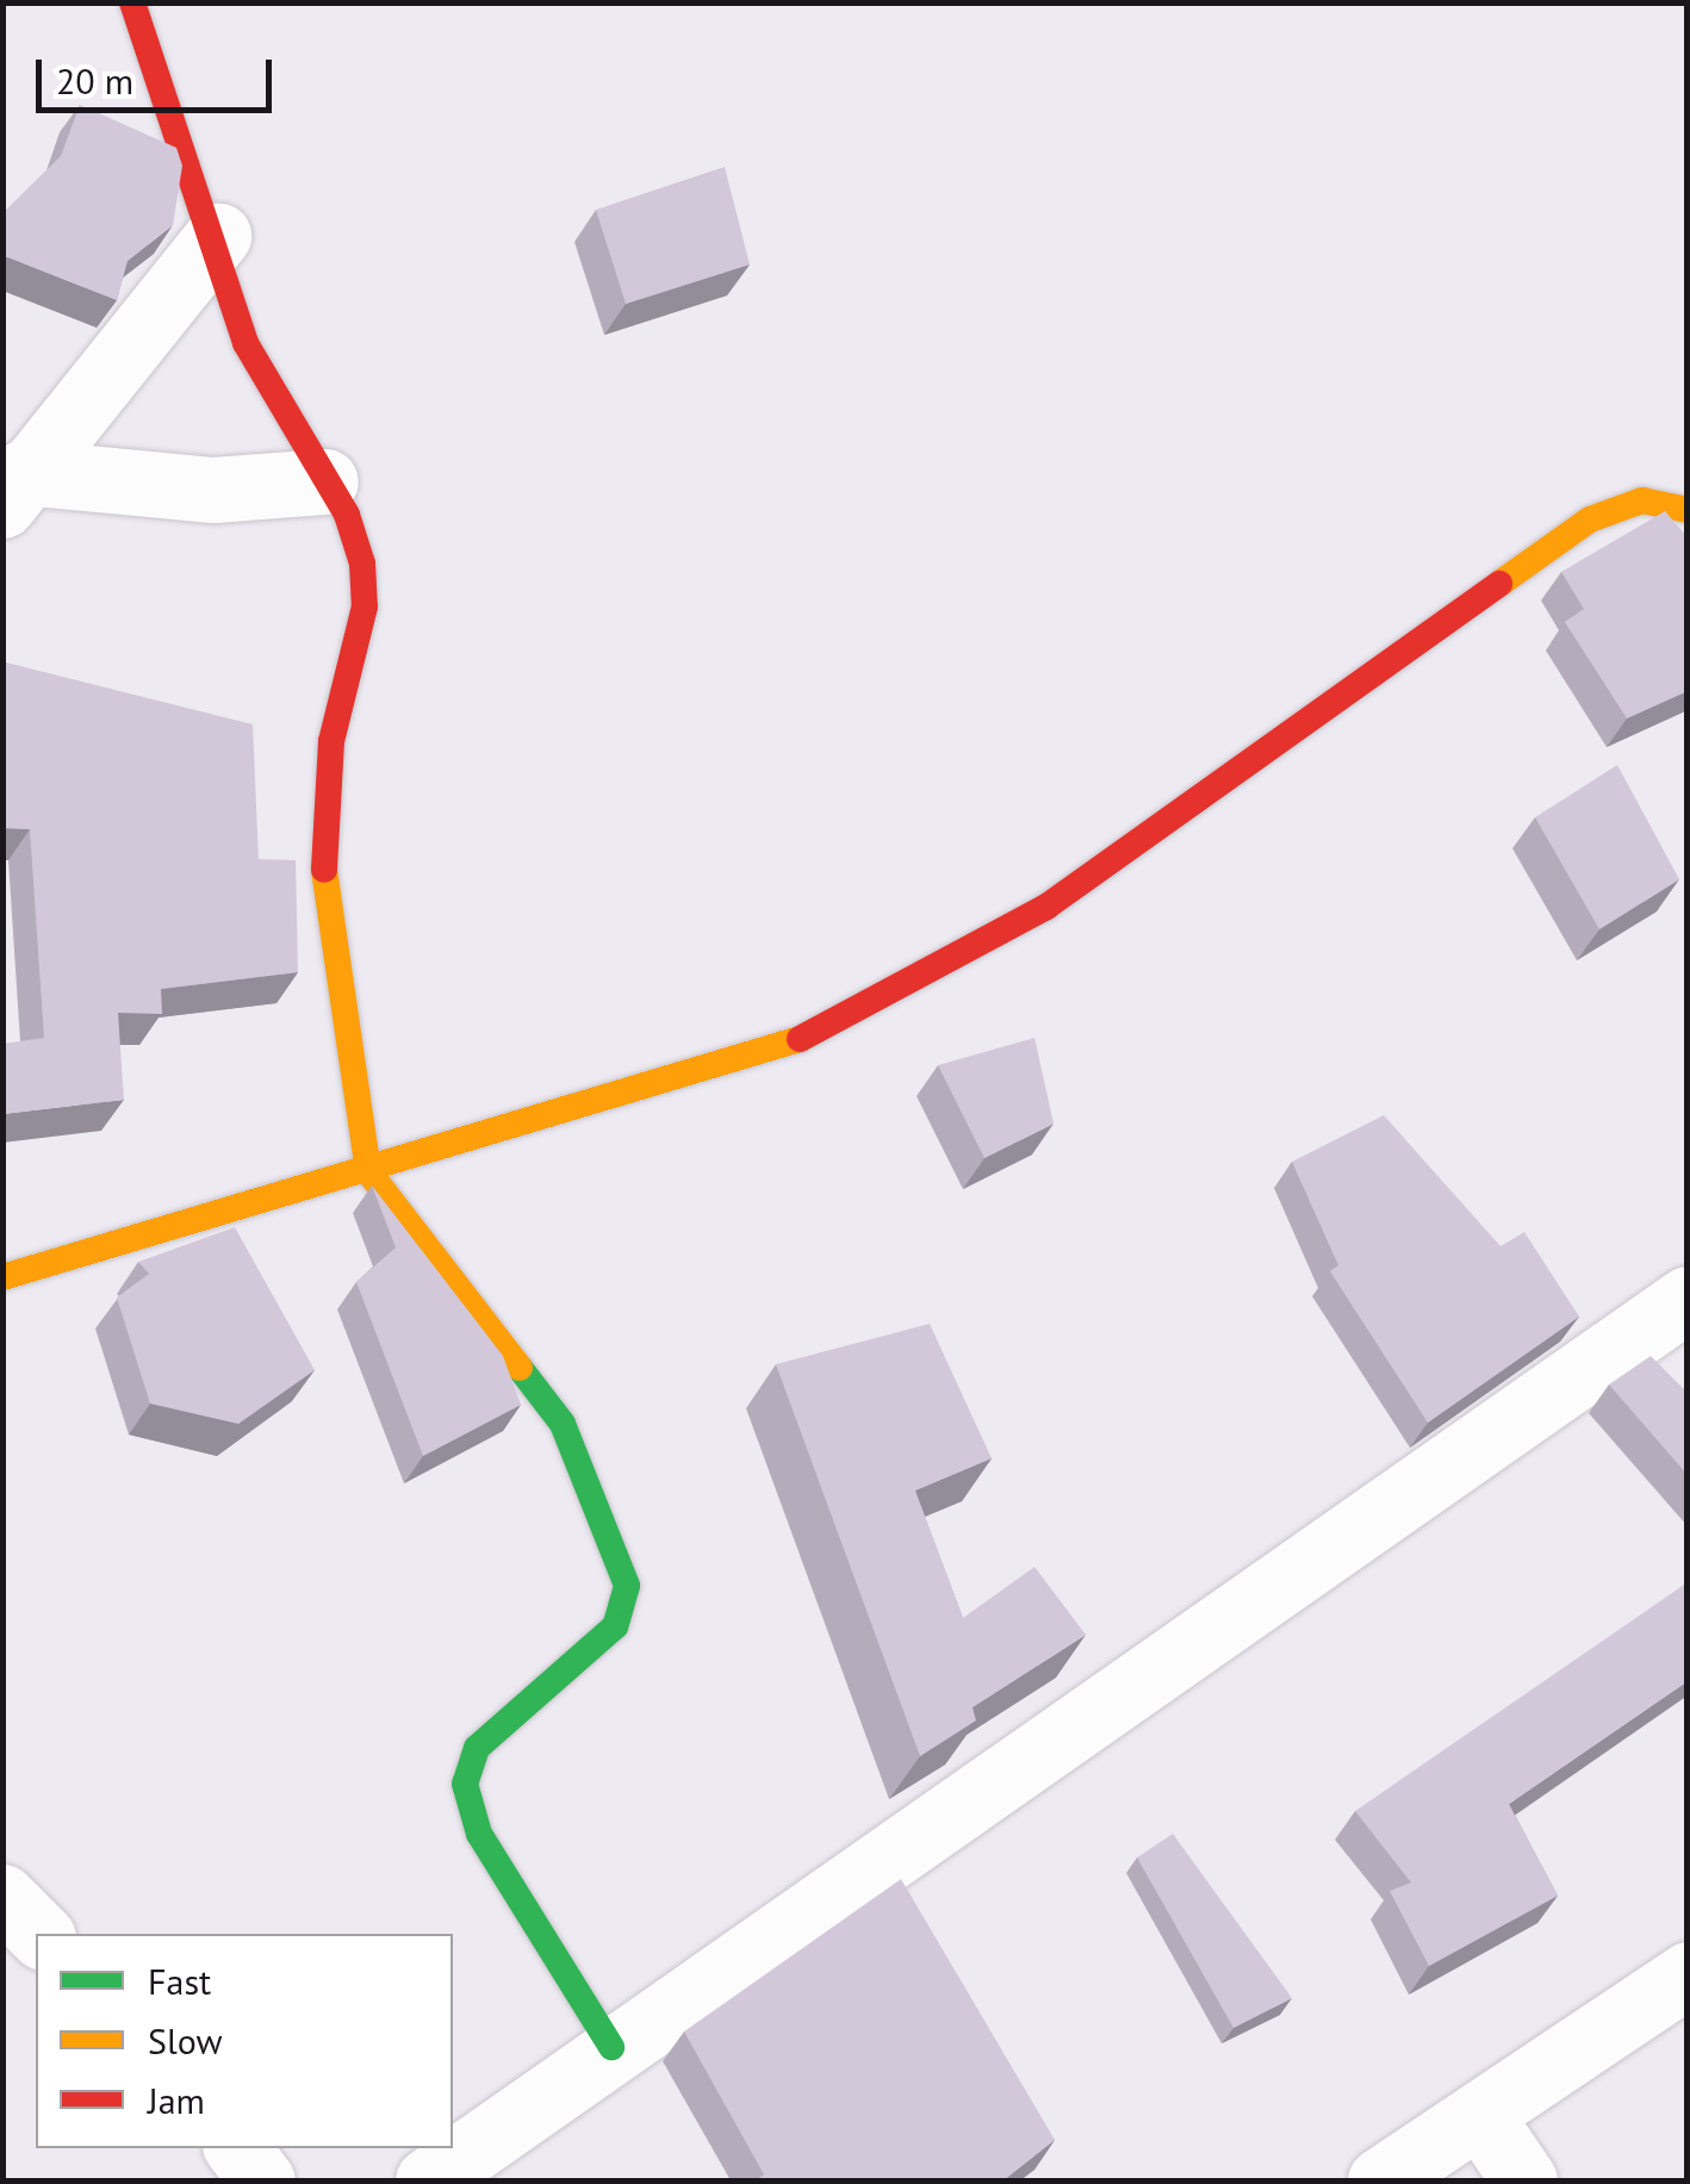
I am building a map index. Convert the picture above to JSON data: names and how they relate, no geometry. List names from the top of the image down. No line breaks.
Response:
{"legend":["Fast","Slow","Jam"],"scale_bar":"20 m"}
